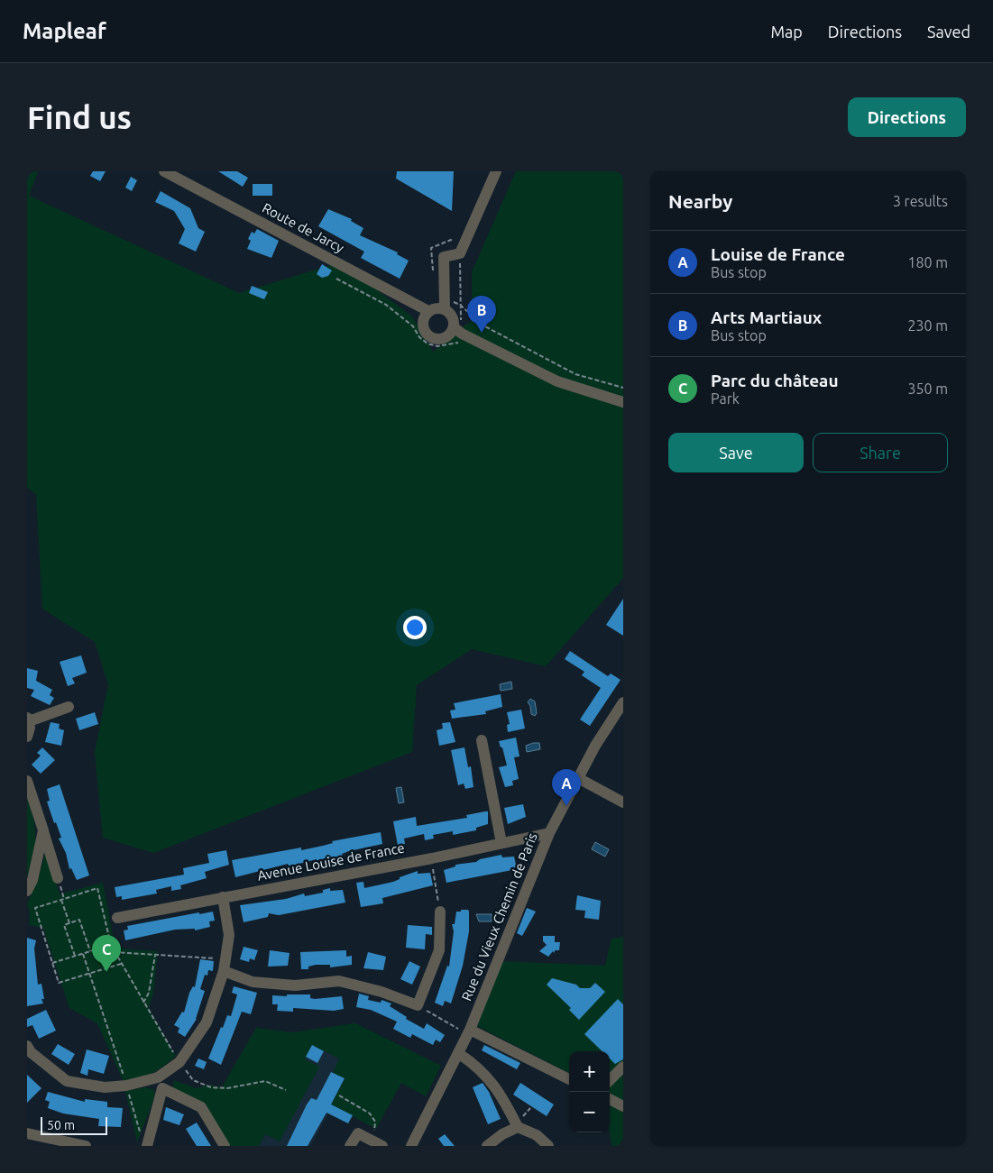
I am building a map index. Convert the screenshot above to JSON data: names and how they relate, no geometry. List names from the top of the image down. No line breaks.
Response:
{"streets":{"street":["Route de Jarcy","Avenue Louise de France","Rue du Vieux Chemin de Paris"]},"crossings":[["Avenue Louise de France","Rue du Vieux Chemin de Paris"]],"scale_bar":"50 m","page":{"header":"Mapleaf","nav":["Map","Directions","Saved"],"buttons":["Directions",["Save","Share"]],"title":"Find us","heading":["Nearby","3 results"],"list":[{"mark":"A","name":"Louise de France","note":"Bus stop","value":"180 m"},{"mark":"B","name":"Arts Martiaux","note":"Bus stop","value":"230 m"},{"mark":"C","name":"Parc du château","note":"Park","value":"350 m"}],"pins":["B","A","C"],"map_buttons":["+","−"],"scale":"50 m"}}
